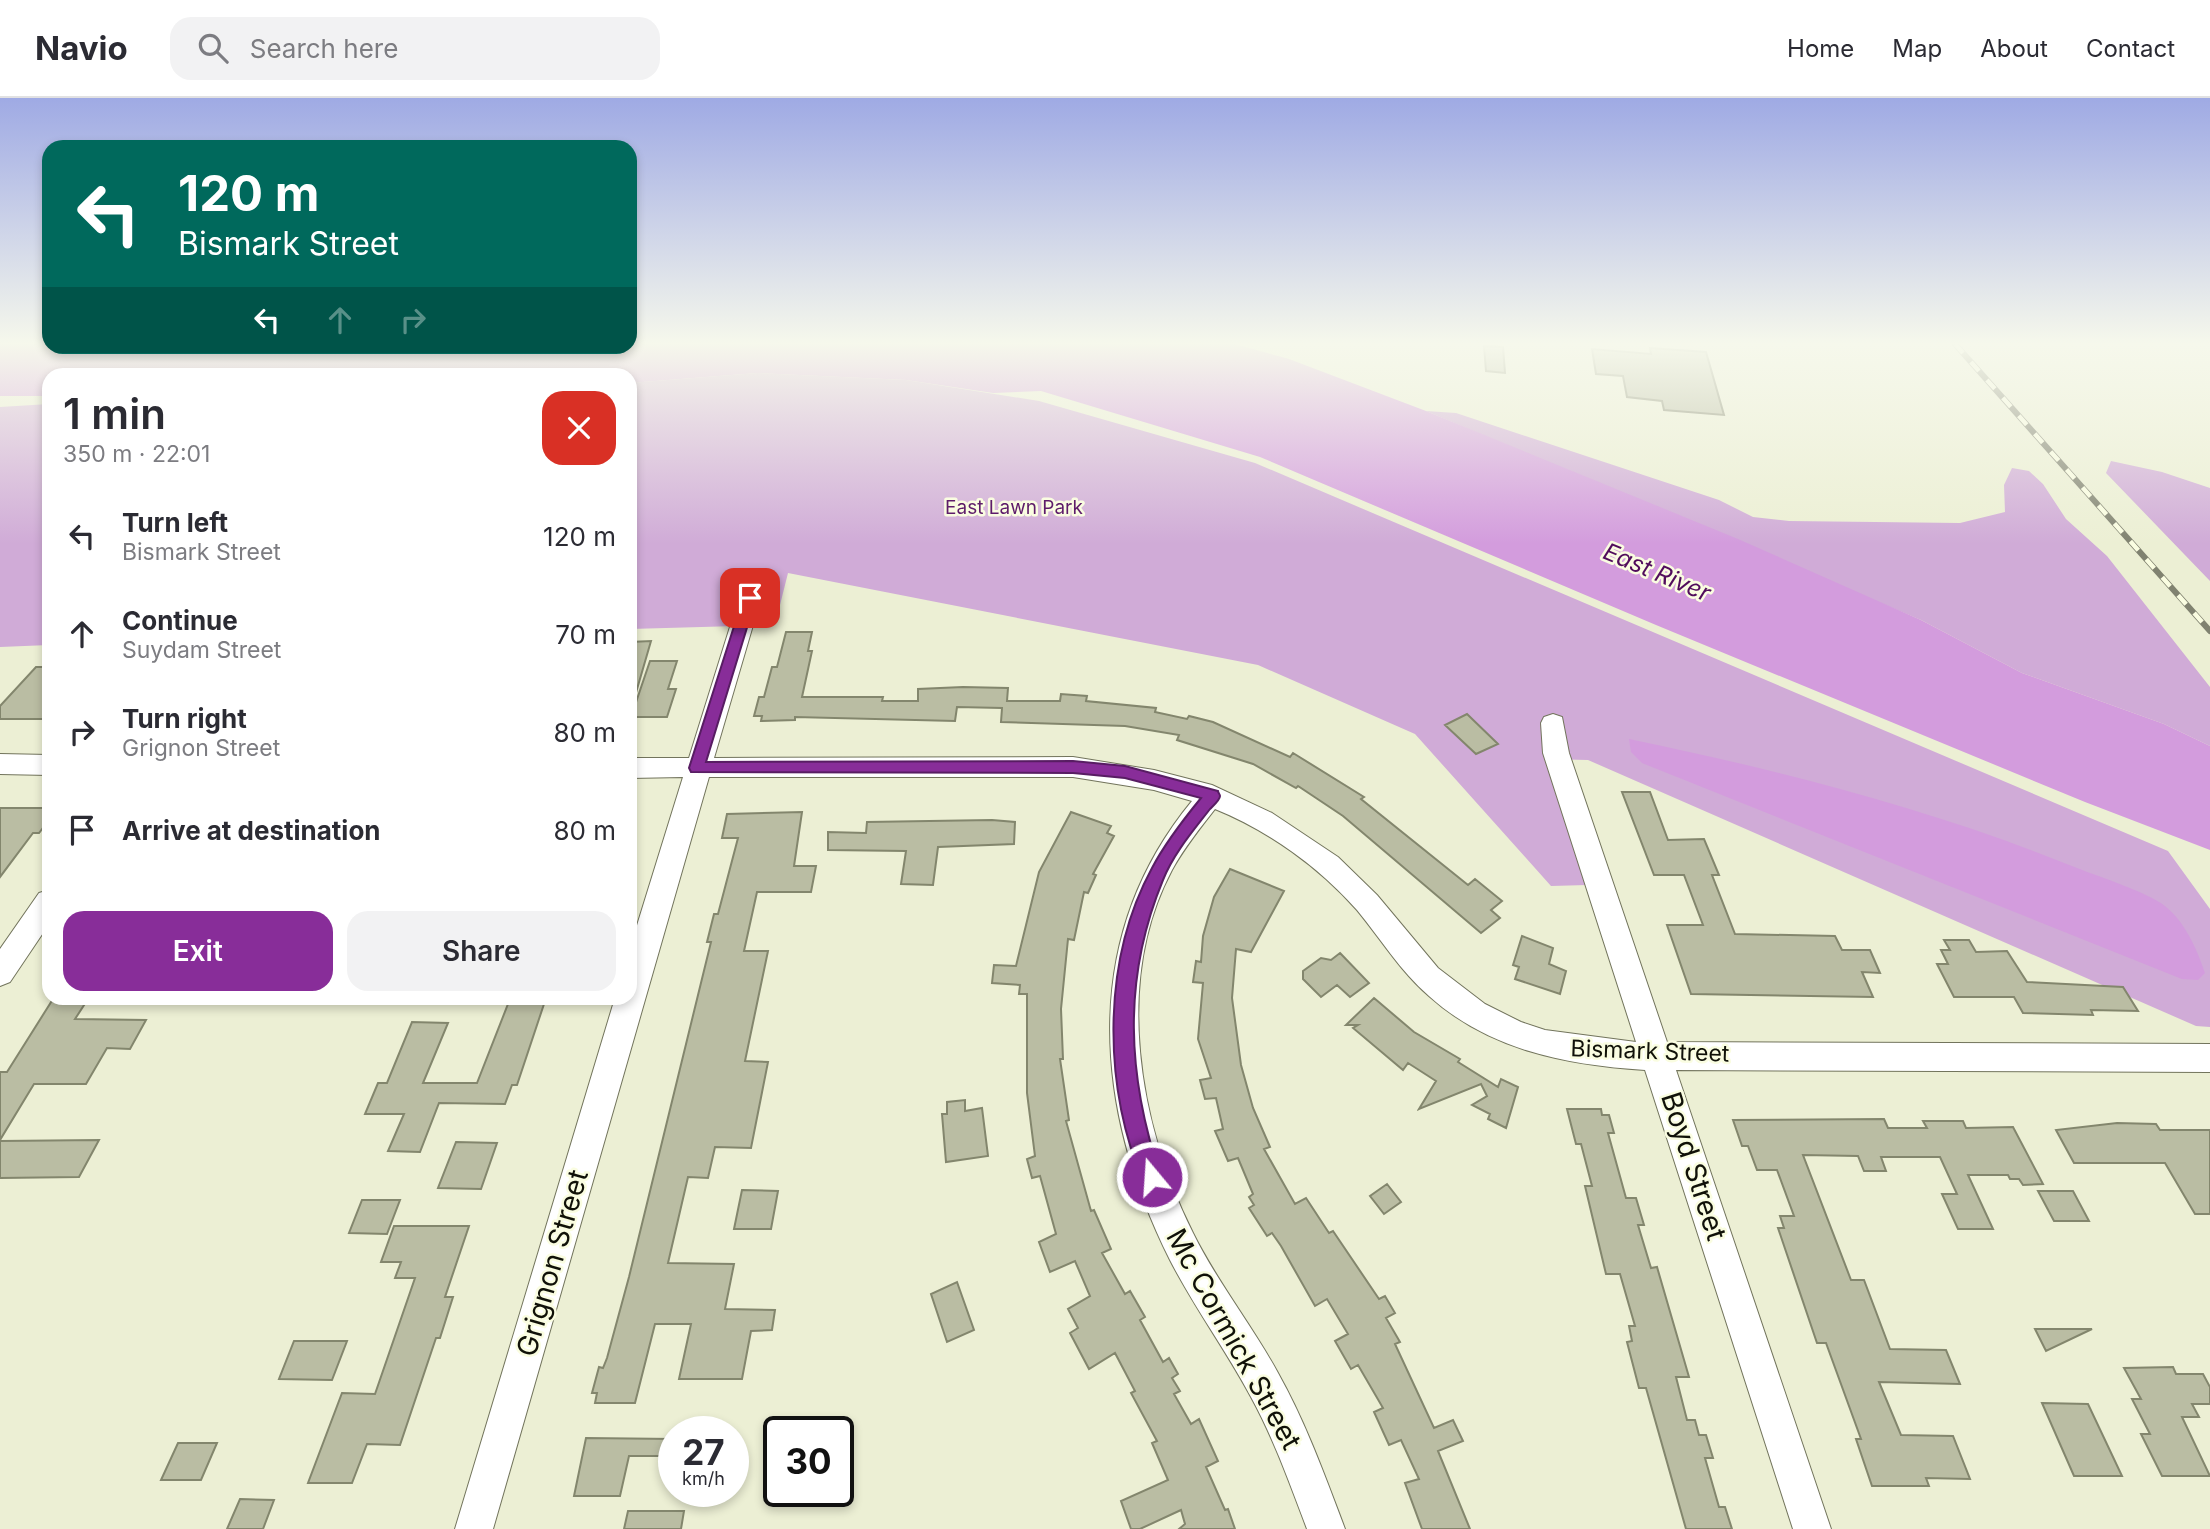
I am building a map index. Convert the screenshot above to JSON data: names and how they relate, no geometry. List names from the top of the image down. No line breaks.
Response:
{"streets":{"street":["Bismark Street","Boyd Street","Grignon Street","Mc Cormick Street"]},"crossings":[["Bismark Street","Boyd Street"],["Bismark Street","Mc Cormick Street"]],"water":["East River"],"parks":["East Lawn Park"],"page":{"header":"Navio","search":"Search here","nav":["Home","Map","About","Contact"],"turn":["120 m","Bismark Street"],"heading":["1 min","350 m · 22:01"],"list":[{"name":"Turn left","note":"Bismark Street","value":"120 m"},{"name":"Continue","note":"Suydam Street","value":"70 m"},{"name":"Turn right","note":"Grignon Street","value":"80 m"},{"name":"Arrive at destination","value":"80 m"}],"buttons":["Exit","Share"],"speed":"27 km/h","limit":"30"}}
